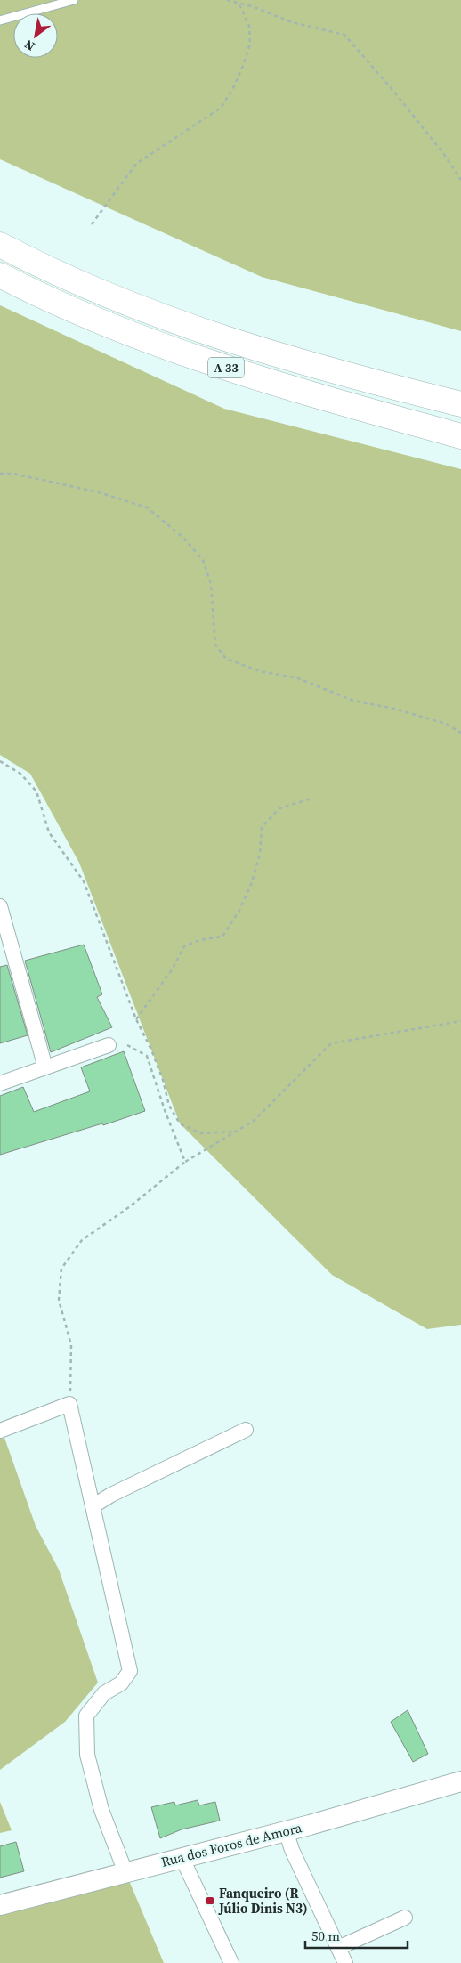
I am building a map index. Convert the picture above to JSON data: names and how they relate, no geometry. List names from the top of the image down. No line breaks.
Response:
{"streets":{"highway":["A 33"],"main road":["Rua dos Foros de Amora"]},"places":{"transit":["Fanqueiro (R Júlio Dinis N3)"]},"scale_bar":"50 m","north":"bottom left"}
